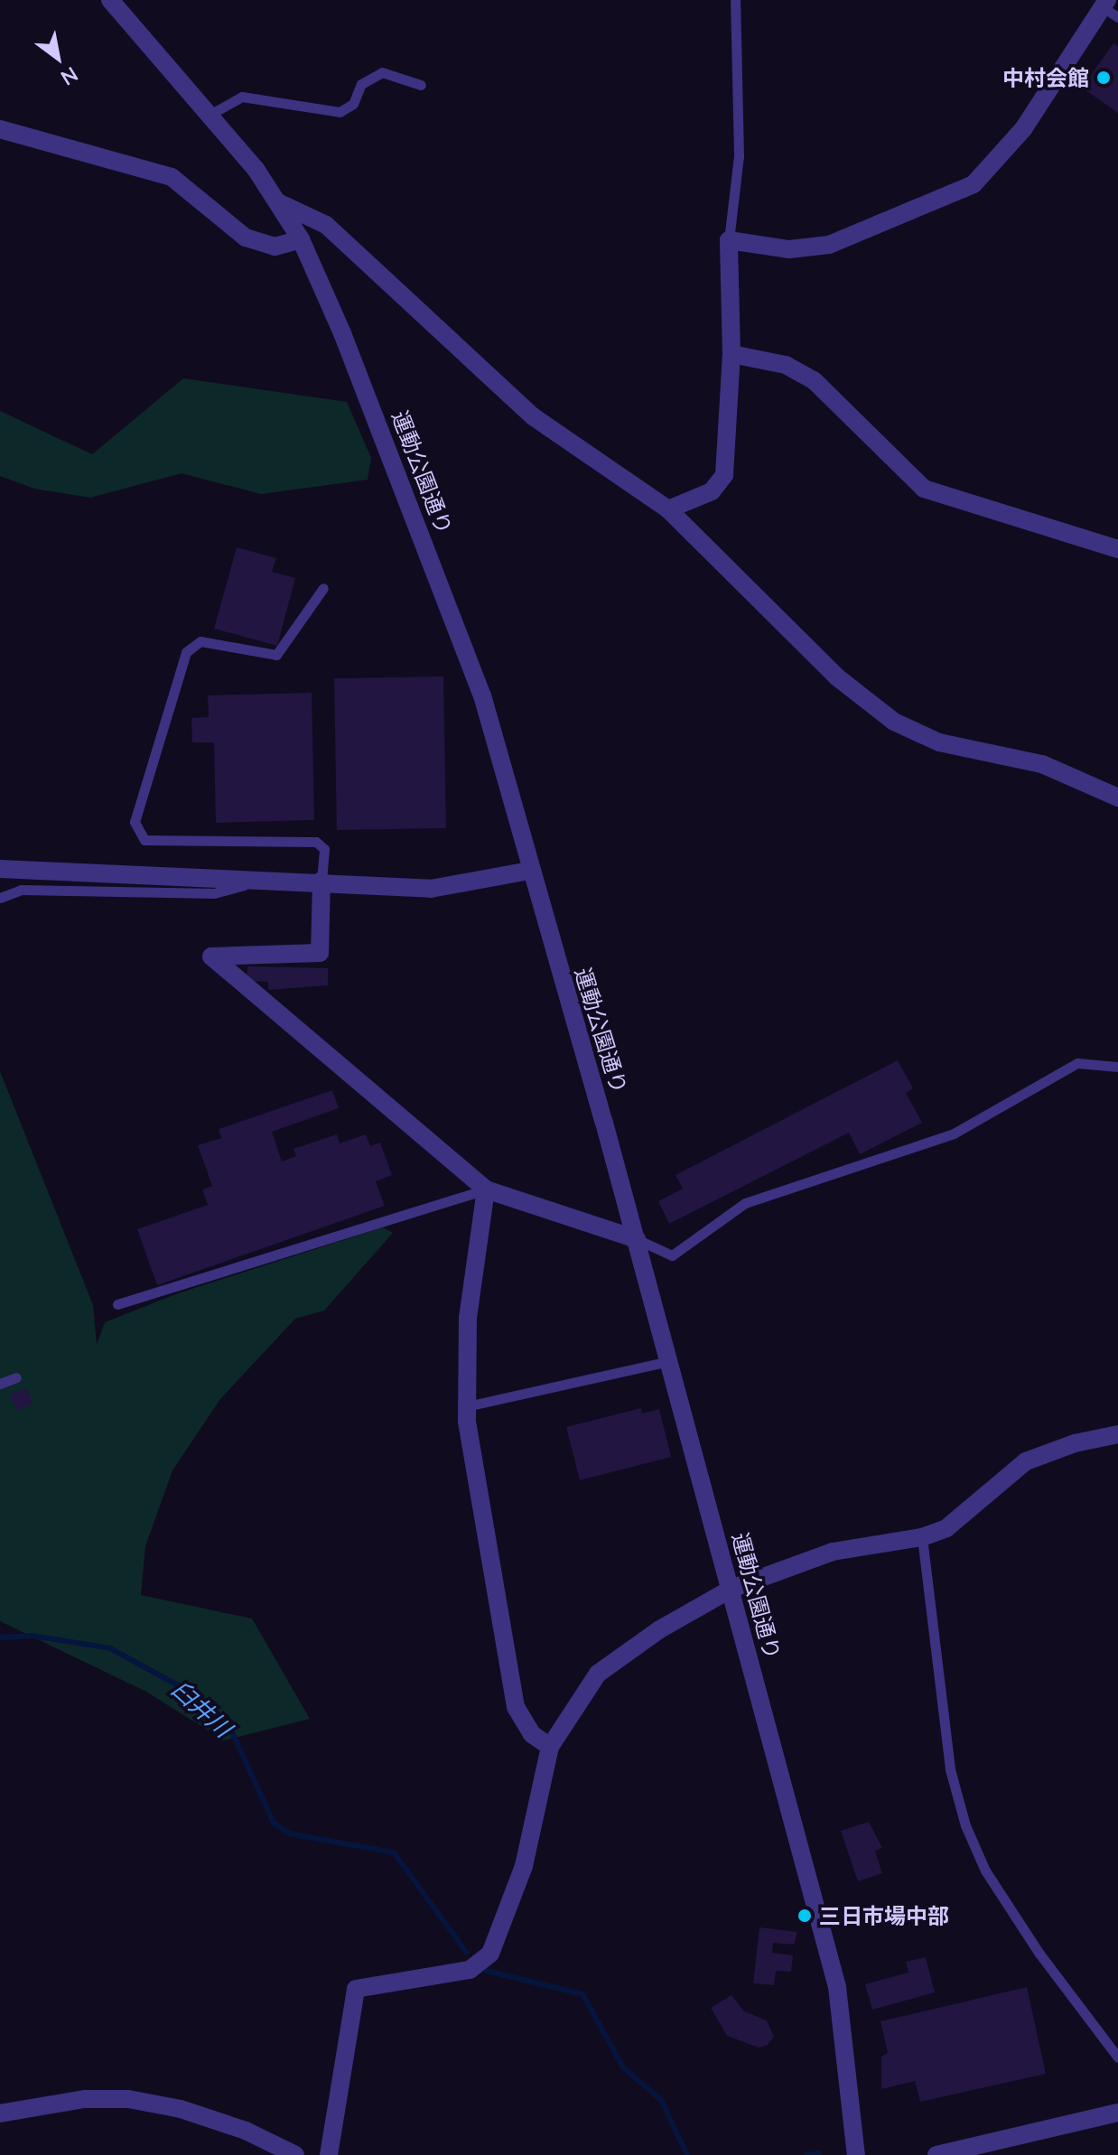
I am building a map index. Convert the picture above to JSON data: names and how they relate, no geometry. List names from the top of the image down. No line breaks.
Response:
{"streets":{"street":["運動公園通り"]},"water":["臼井川"],"places":["中村会館","三日市場中部"],"north":"bottom right"}
